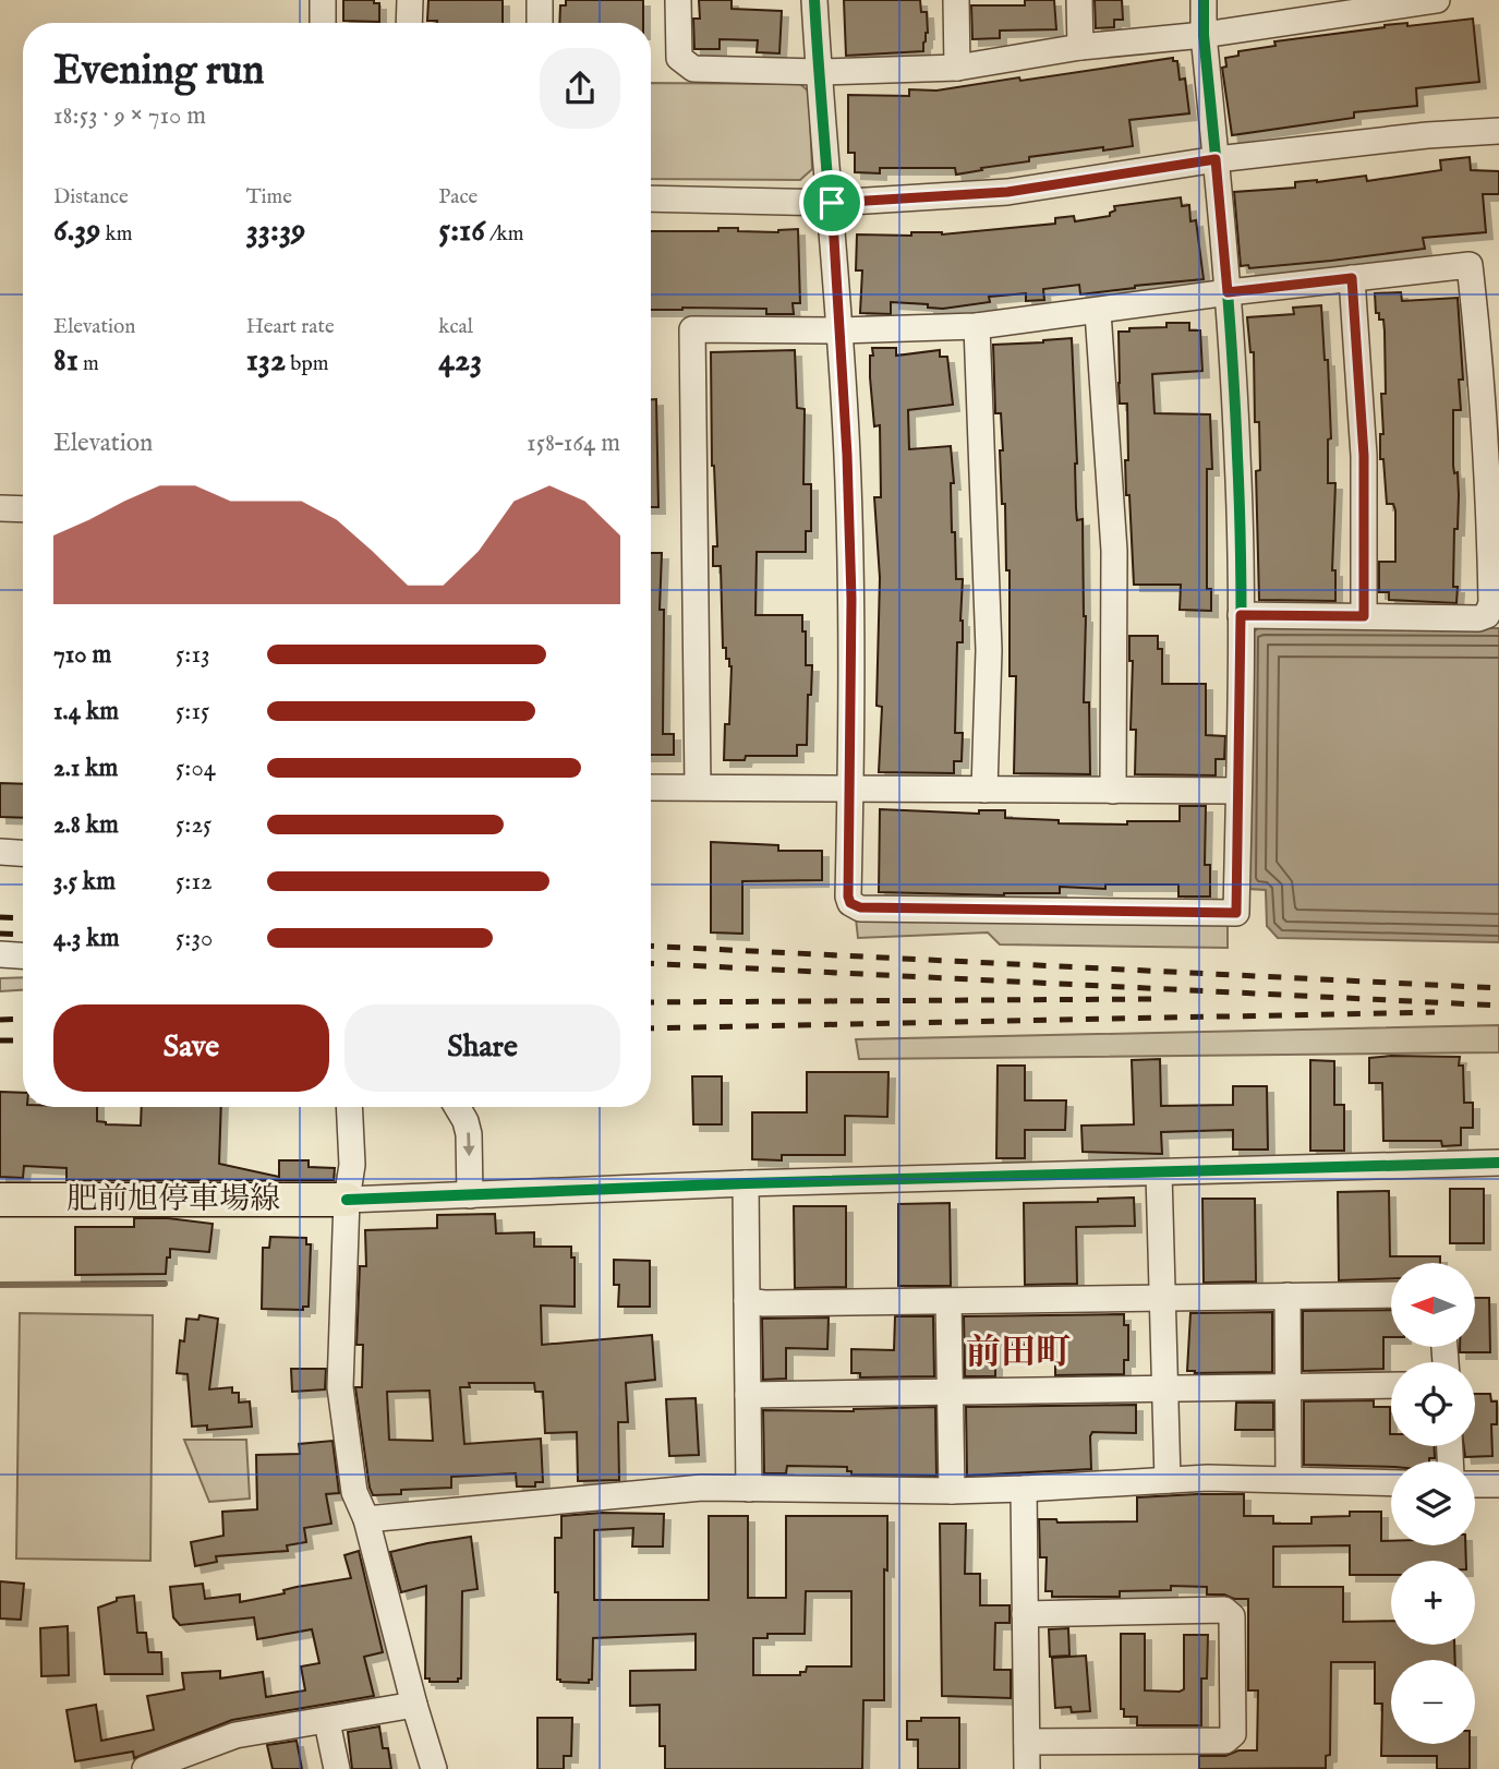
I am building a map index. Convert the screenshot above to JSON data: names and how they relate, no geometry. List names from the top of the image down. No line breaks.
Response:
{"streets":{"main road":["肥前旭停車場線"]},"districts":["前田町"],"north":"left","page":{"heading":["Evening run","18:53 · 9 × 710 m"],"stats":[["Distance","6.39 km"],["Time","33:39"],["Pace","5:16 /km"],["Elevation","81 m"],["Heart rate","132 bpm"],["kcal","423"]],"chart":["Elevation","158–164 m"],"list":[{"name":"710 m","note":"5:13"},{"name":"1.4 km","note":"5:15"},{"name":"2.1 km","note":"5:04"},{"name":"2.8 km","note":"5:25"},{"name":"3.5 km","note":"5:12"},{"name":"4.3 km","note":"5:30"}],"buttons":["Save","Share"],"map_buttons":["+","−"]}}
